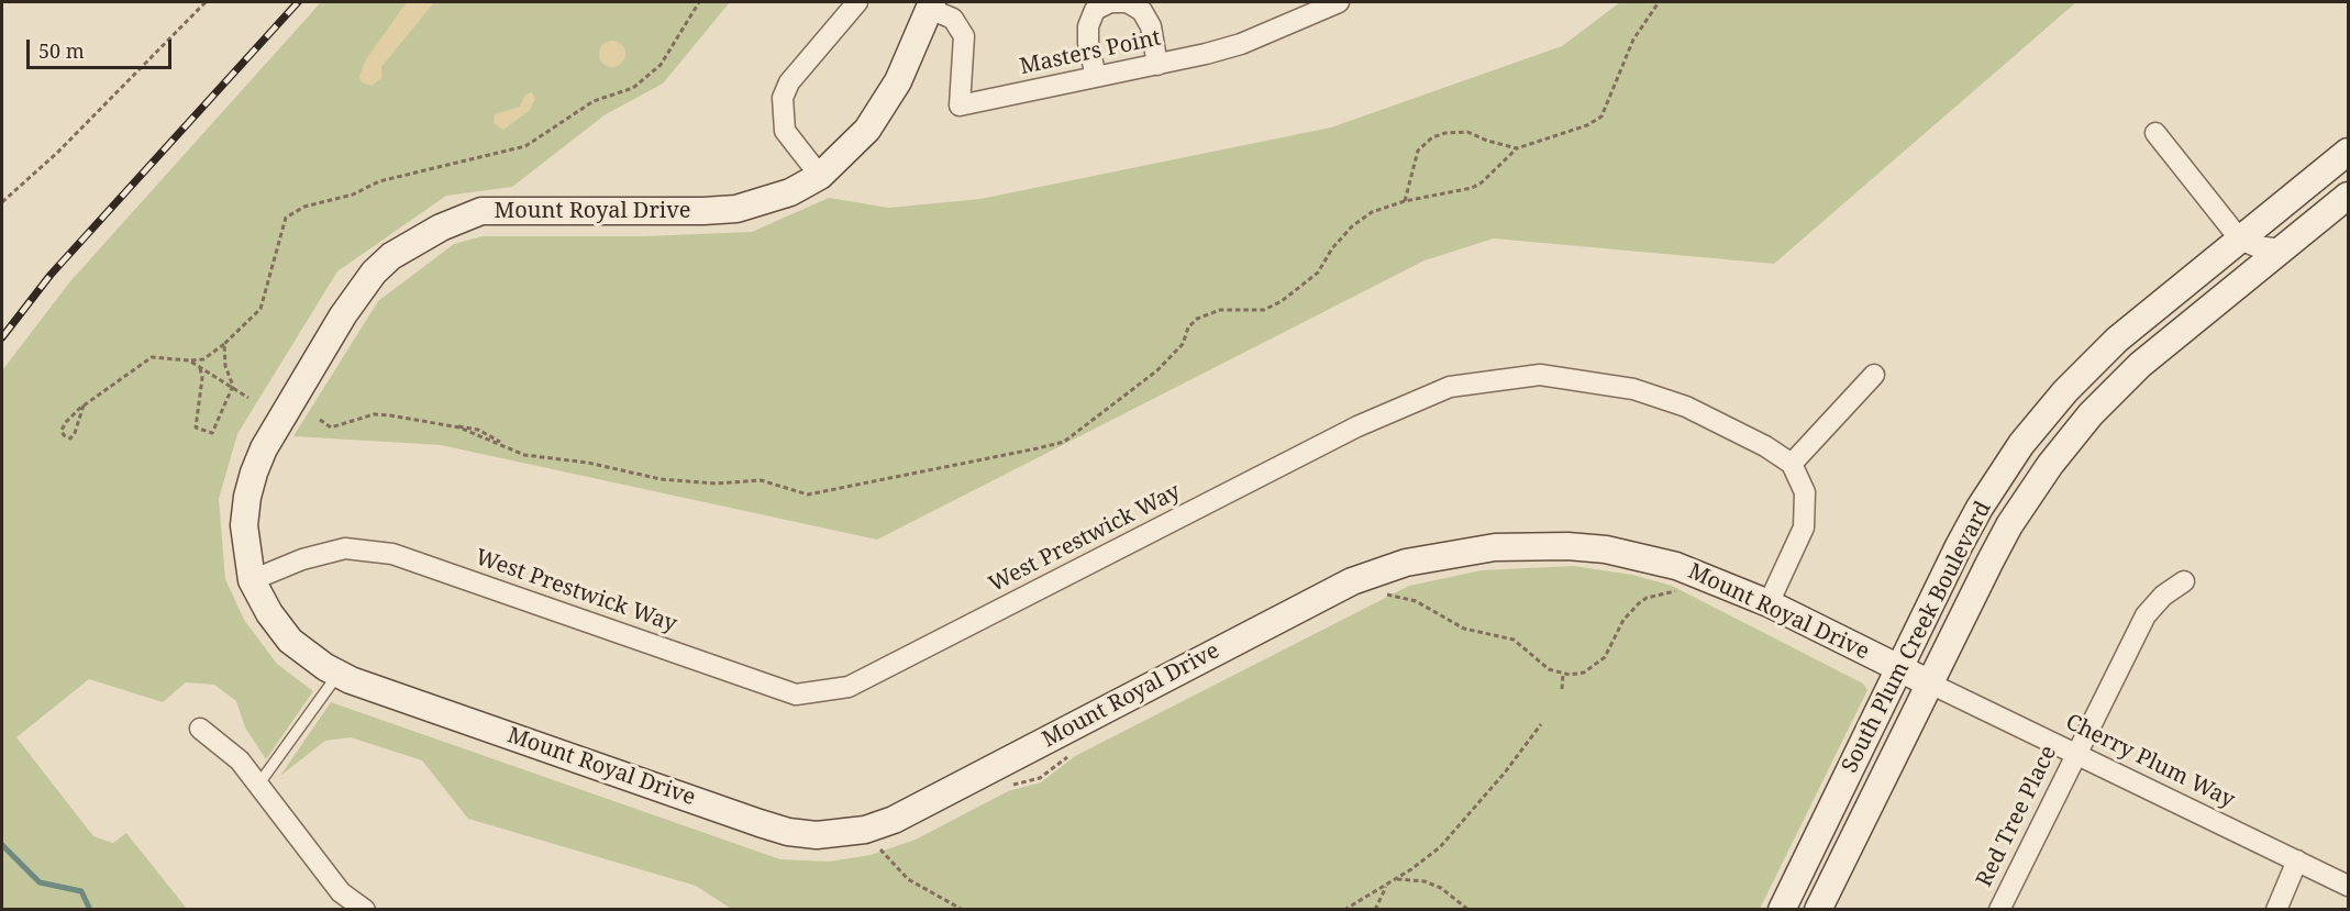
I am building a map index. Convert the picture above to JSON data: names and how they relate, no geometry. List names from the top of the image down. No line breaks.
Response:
{"streets":{"street":["Masters Point","Mount Royal Drive","West Prestwick Way","South Plum Creek Boulevard","Cherry Plum Way","Red Tree Place"]},"crossings":[["Masters Point","Mount Royal Drive"],["Mount Royal Drive","West Prestwick Way"],["Mount Royal Drive","South Plum Creek Boulevard"],["Mount Royal Drive","Cherry Plum Way"],["South Plum Creek Boulevard","Cherry Plum Way"],["Cherry Plum Way","Red Tree Place"]],"scale_bar":"50 m"}
